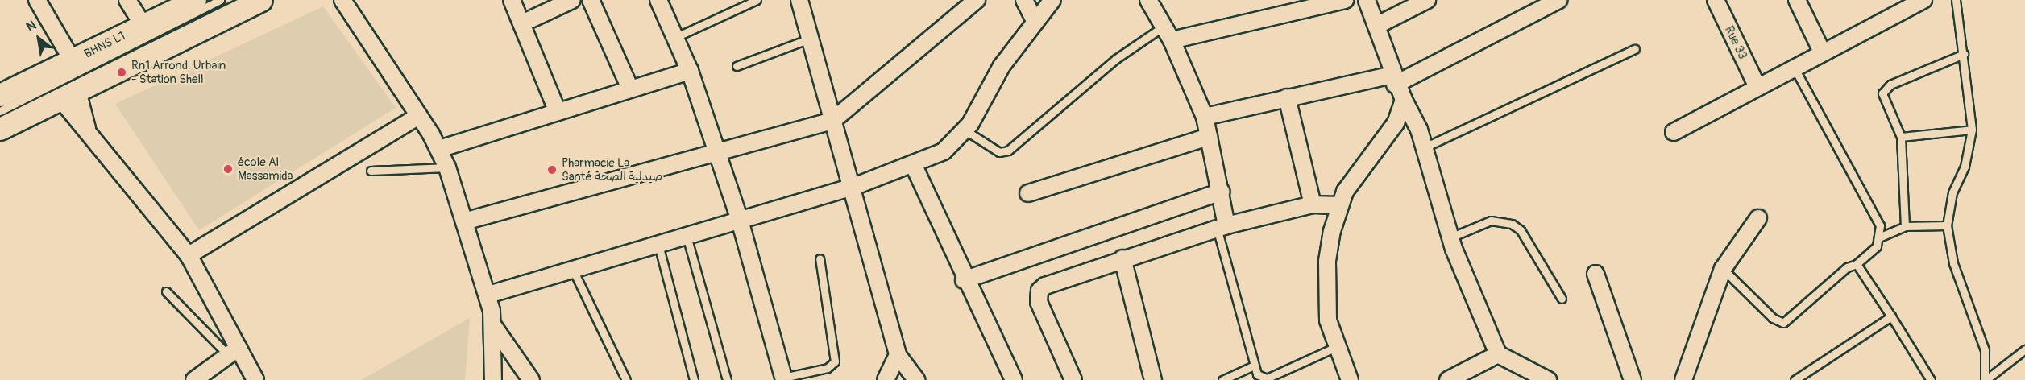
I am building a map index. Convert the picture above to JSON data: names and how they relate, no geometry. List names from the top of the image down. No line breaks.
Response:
{"streets":{"street":["Rue 33"],"lane":["BHNS L1"]},"places":["Rn1 Arrond. Urbain - Station Shell","école Al Massamida","Pharmacie La Santé صيدلية الصحة"],"north":"top left"}
